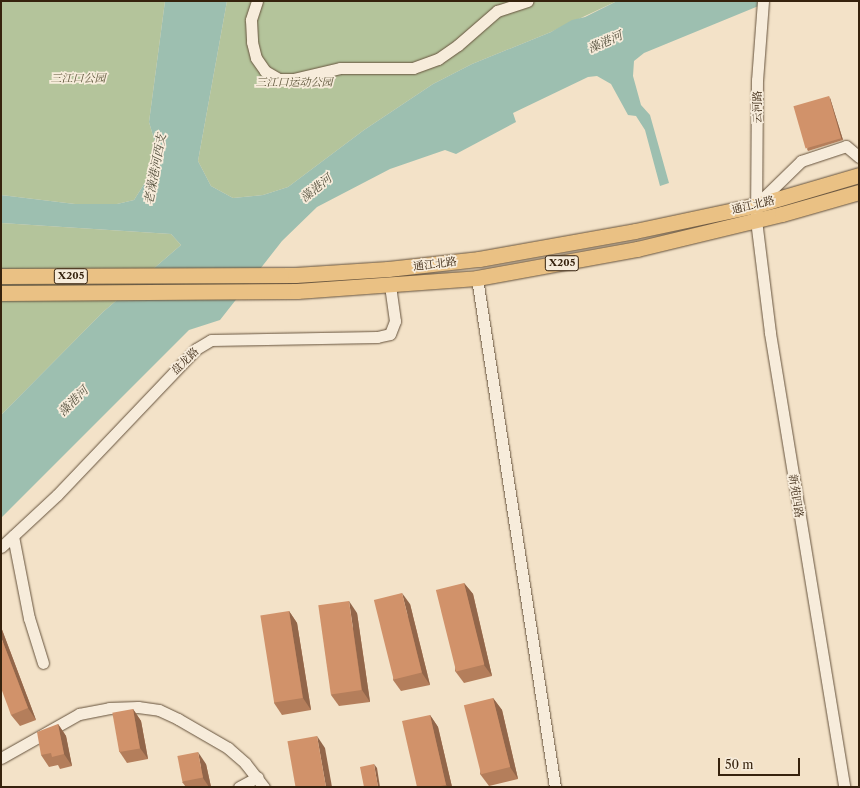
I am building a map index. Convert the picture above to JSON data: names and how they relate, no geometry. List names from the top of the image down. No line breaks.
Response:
{"streets":{"main road":["通江北路","X205"],"street":["云河路","盘龙路","新苑四路"]},"crossings":[["云河路","通江北路"],["云河路","新苑四路"],["通江北路","盘龙路"],["通江北路","新苑四路"]],"water":["藻港河","老澡港河西支"],"parks":["三江口公园","三江口运动公园"],"scale_bar":"50 m"}
